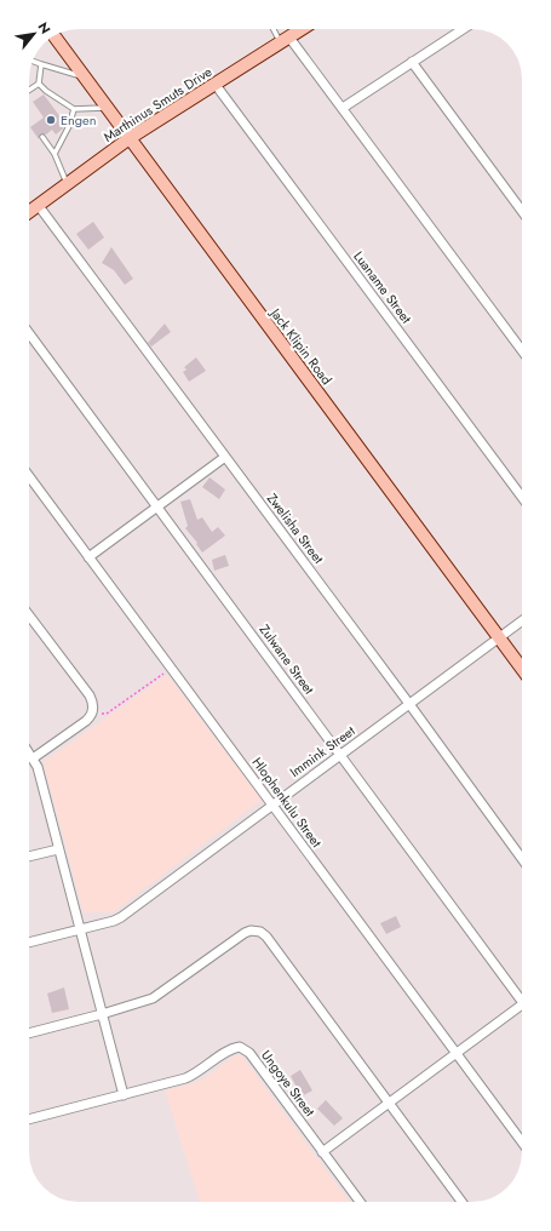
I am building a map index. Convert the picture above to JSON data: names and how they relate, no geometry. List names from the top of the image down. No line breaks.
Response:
{"streets":{"street":["Marthinus Smuts Drive","Luaname Street","Jack Klipin Road","Zwelisha Street","Zulwane Street","Immink Street","Hlophenkulu Street","Ungoye Street"]},"crossings":[["Marthinus Smuts Drive","Luaname Street"],["Marthinus Smuts Drive","Jack Klipin Road"],["Marthinus Smuts Drive","Zwelisha Street"],["Jack Klipin Road","Immink Street"],["Zwelisha Street","Immink Street"],["Zulwane Street","Immink Street"],["Immink Street","Hlophenkulu Street"]],"places":["Engen"],"north":"top right"}
